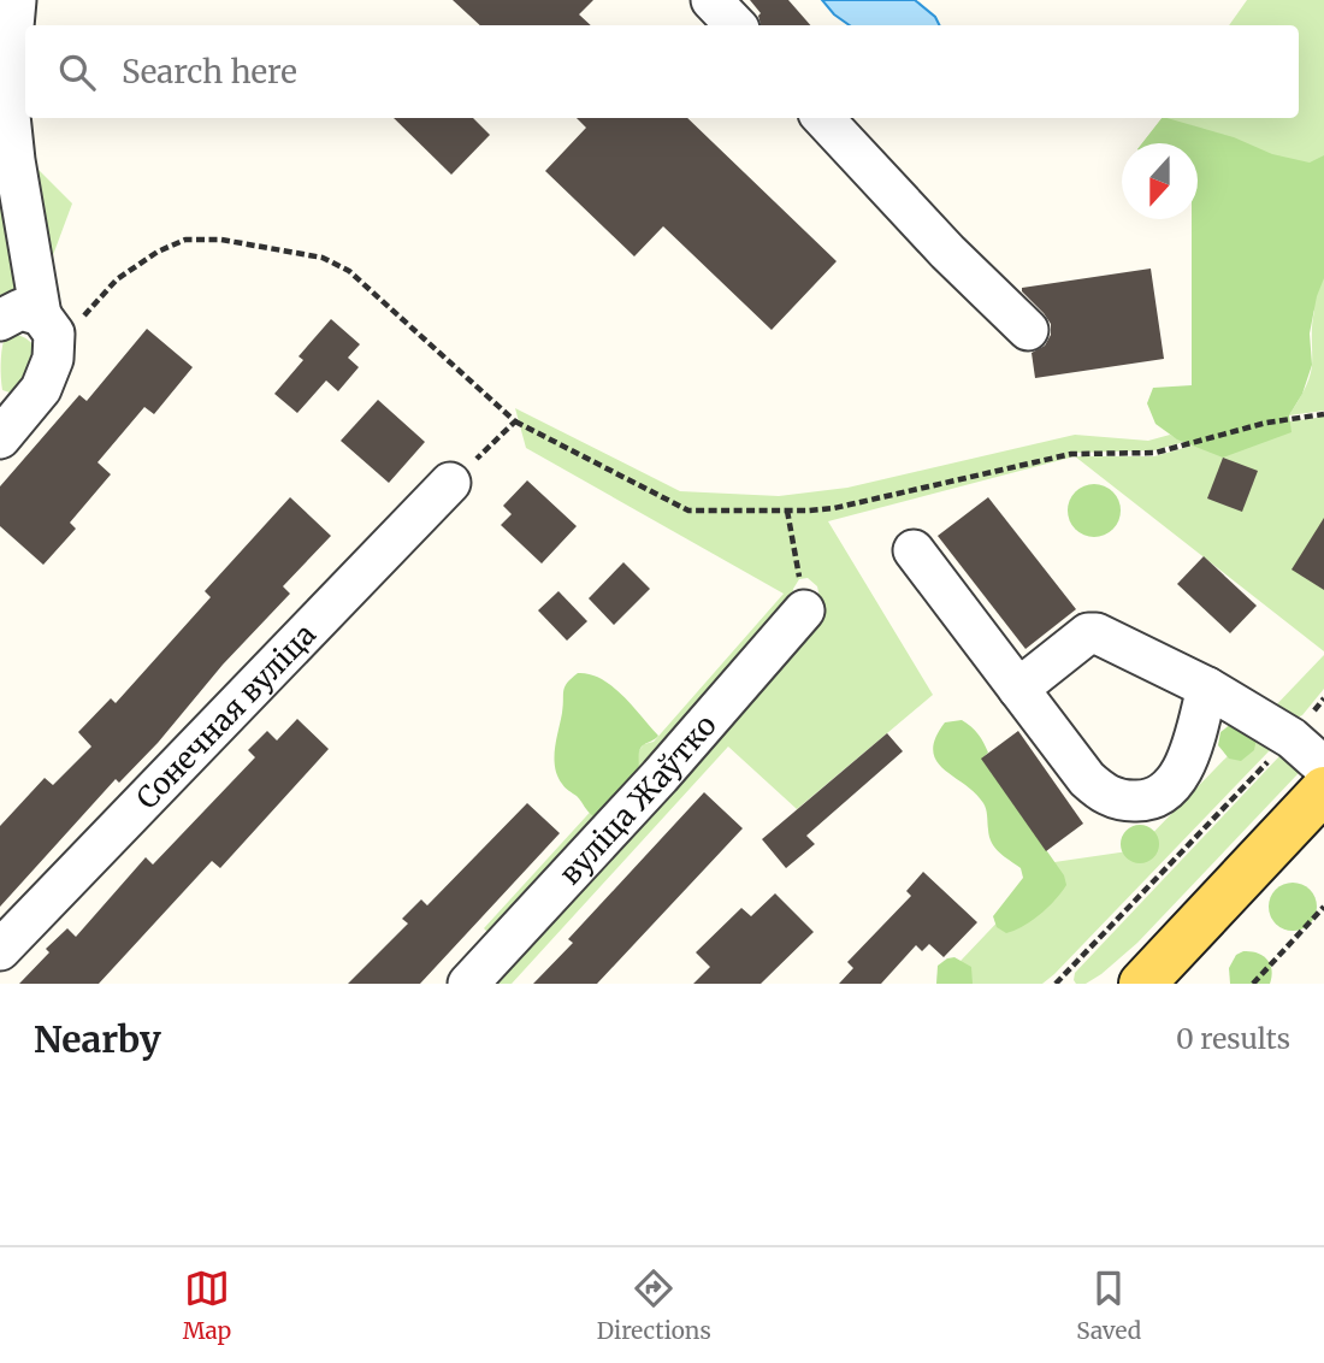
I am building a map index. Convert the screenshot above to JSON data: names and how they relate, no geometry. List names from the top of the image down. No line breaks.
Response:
{"streets":{"street":["Сонечная вуліца","вуліца Жаўтко"]},"north":"bottom","page":{"search":"Search here","heading":["Nearby","0 results"],"nav":["Map","Directions","Saved"]}}
